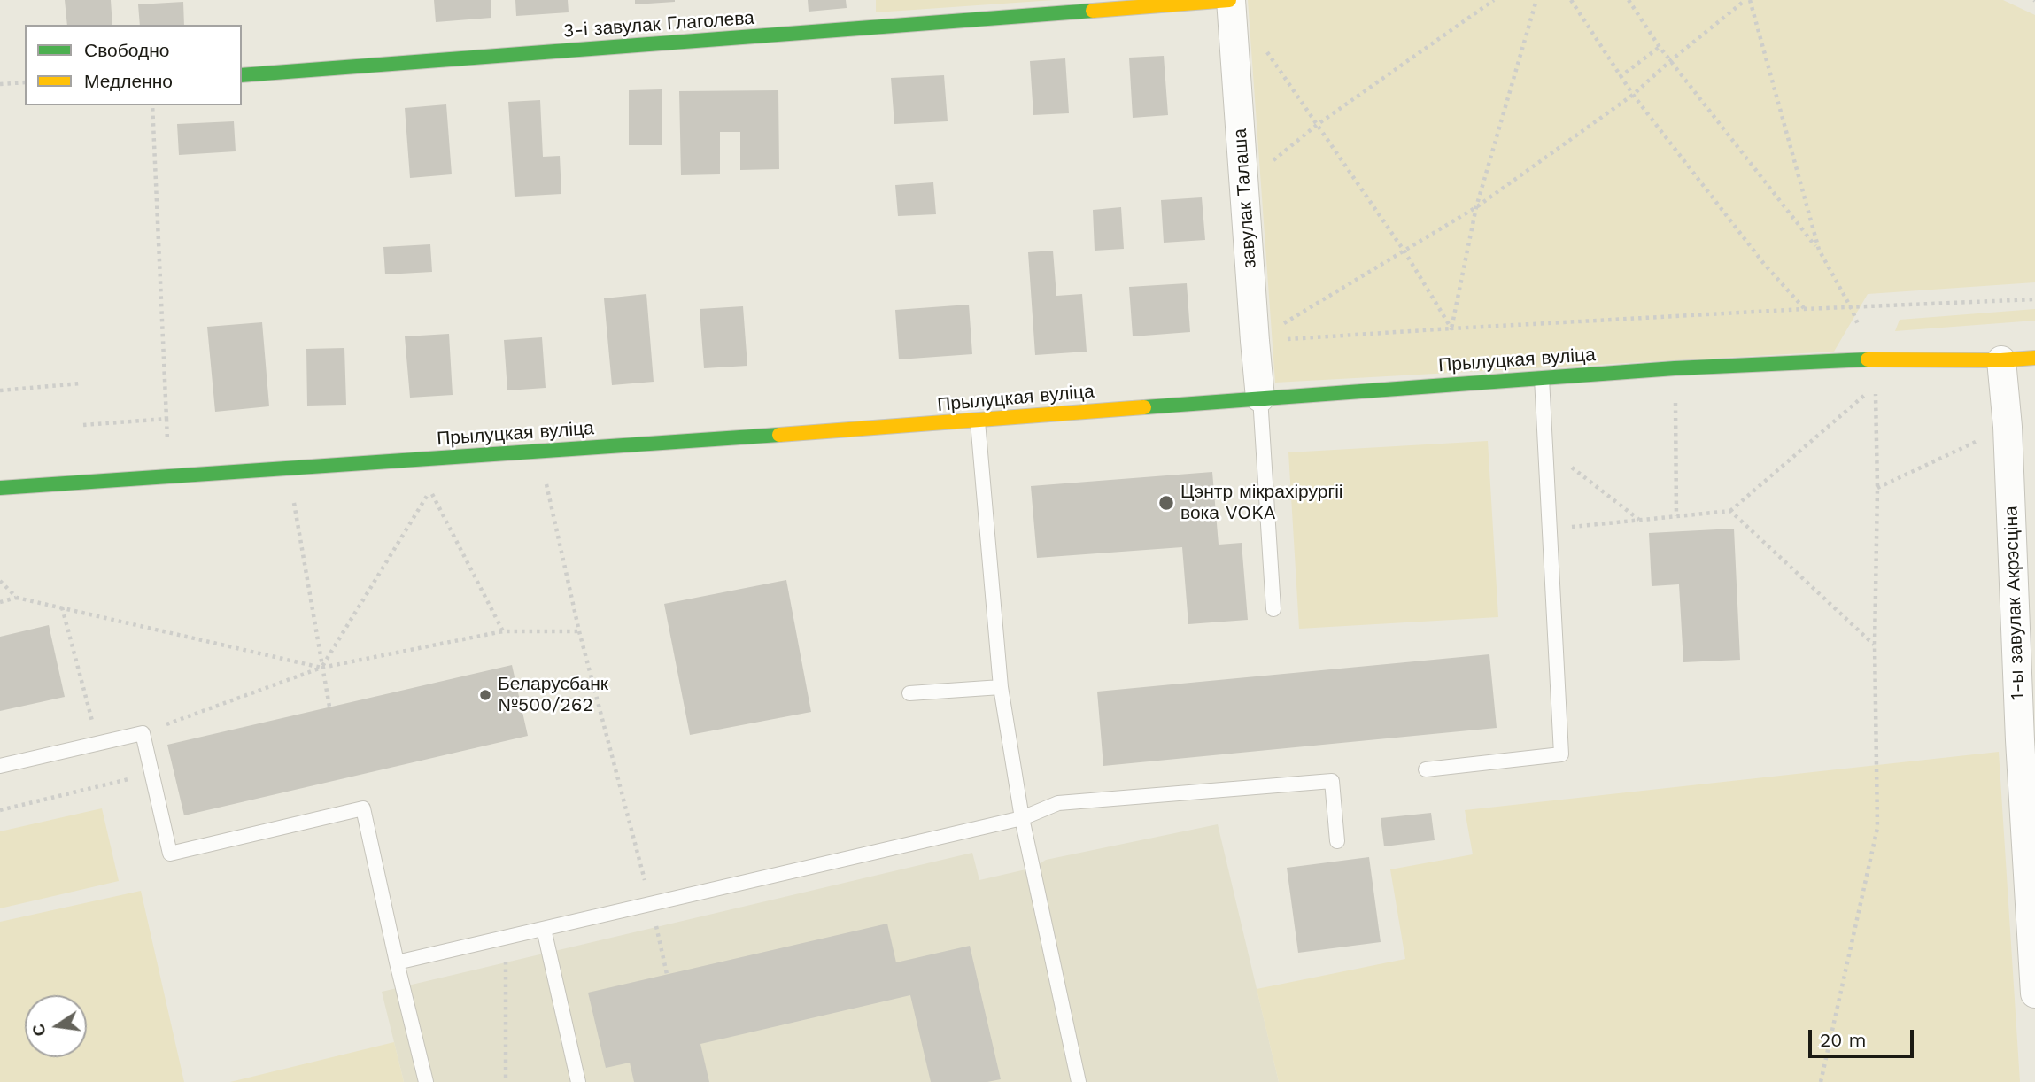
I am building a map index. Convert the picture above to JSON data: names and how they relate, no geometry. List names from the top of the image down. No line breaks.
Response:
{"streets":{"street":["3-і завулак Глаголева","завулак Талаша","Прылуцкая вуліца","1-ы завулак Акрэсціна"]},"crossings":[["3-і завулак Глаголева","завулак Талаша"],["завулак Талаша","Прылуцкая вуліца"],["Прылуцкая вуліца","1-ы завулак Акрэсціна"]],"places":["Цэнтр мікрахірургіі вока VOKA","Беларусбанк №500/262"],"legend":["Свободно","Медленно"],"scale_bar":"20 m","north":"left"}
